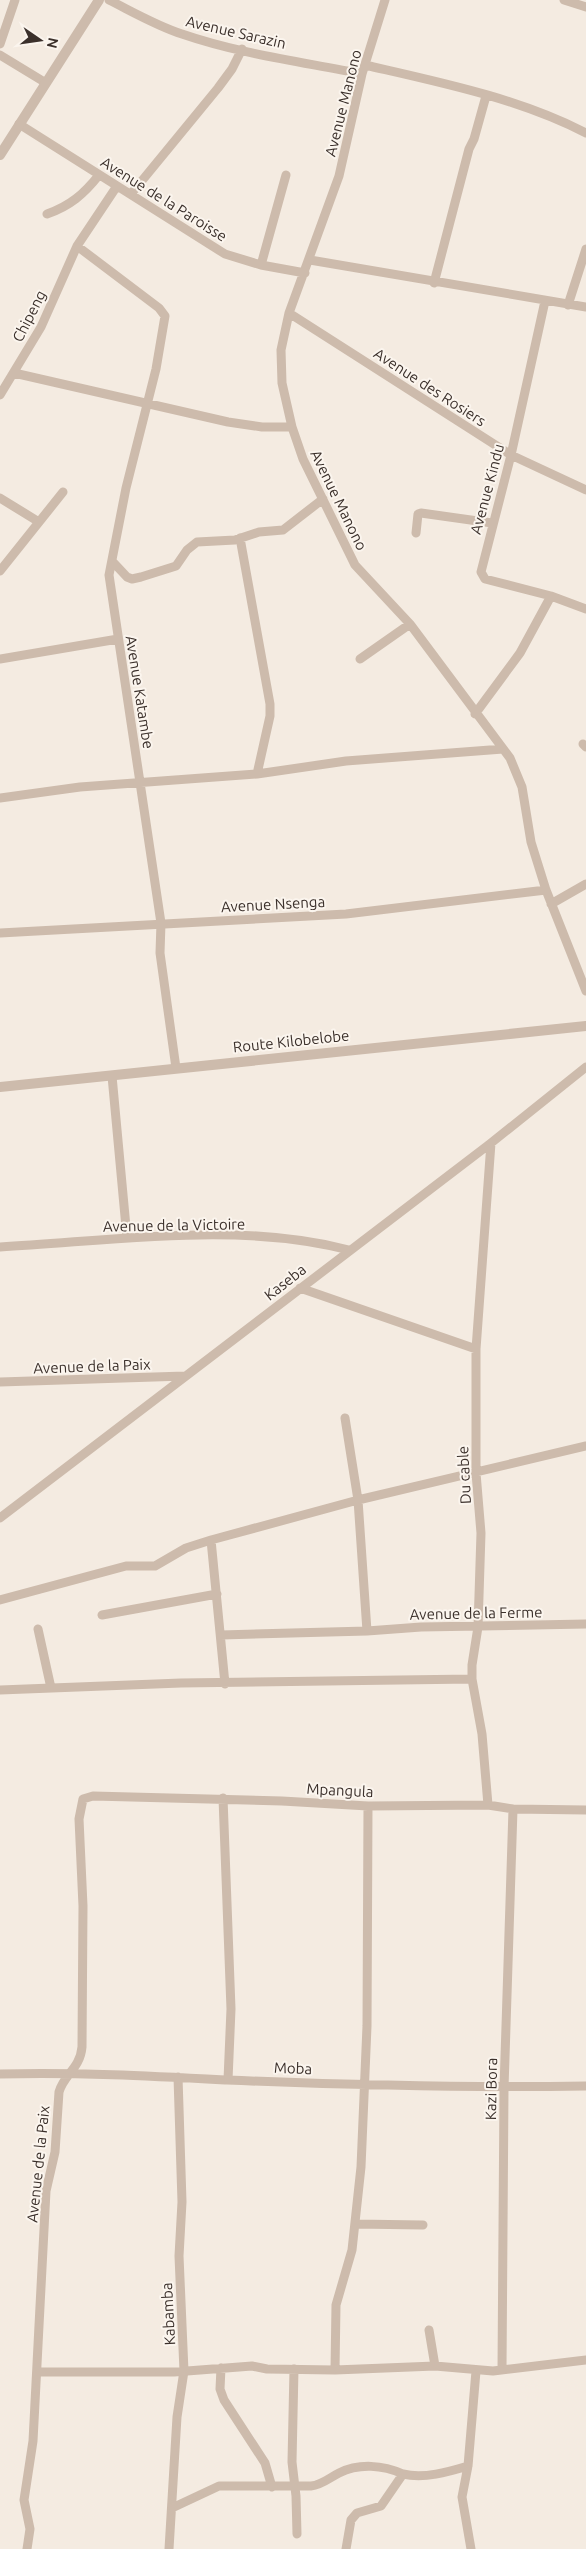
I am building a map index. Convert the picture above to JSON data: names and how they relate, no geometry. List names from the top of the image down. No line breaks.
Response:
{"streets":{"street":["Avenue Sarazin","Avenue Manono","Avenue de la Paroisse","Chipeng","Avenue des Rosiers","Avenue Kindu","Avenue Katambe","Avenue Nsenga","Route Kilobelobe","Avenue de la Victoire","Kaseba","Avenue de la Paix","Du cable","Avenue de la Ferme","Mpangula","Moba","Kazi Bora","Kabamba"]},"crossings":[["Avenue Sarazin","Avenue Manono"],["Avenue Manono","Avenue de la Paroisse"],["Avenue Manono","Avenue des Rosiers"],["Avenue Manono","Avenue Nsenga"],["Avenue de la Paroisse","Chipeng"],["Chipeng","Avenue Katambe"],["Avenue des Rosiers","Avenue Kindu"],["Avenue Katambe","Avenue Nsenga"],["Avenue Katambe","Route Kilobelobe"],["Avenue de la Victoire","Kaseba"],["Kaseba","Avenue de la Paix"],["Kaseba","Du cable"],["Avenue de la Paix","Mpangula"],["Avenue de la Paix","Moba"],["Du cable","Avenue de la Ferme"],["Du cable","Mpangula"],["Mpangula","Kazi Bora"],["Moba","Kazi Bora"],["Moba","Kabamba"]],"north":"right"}
